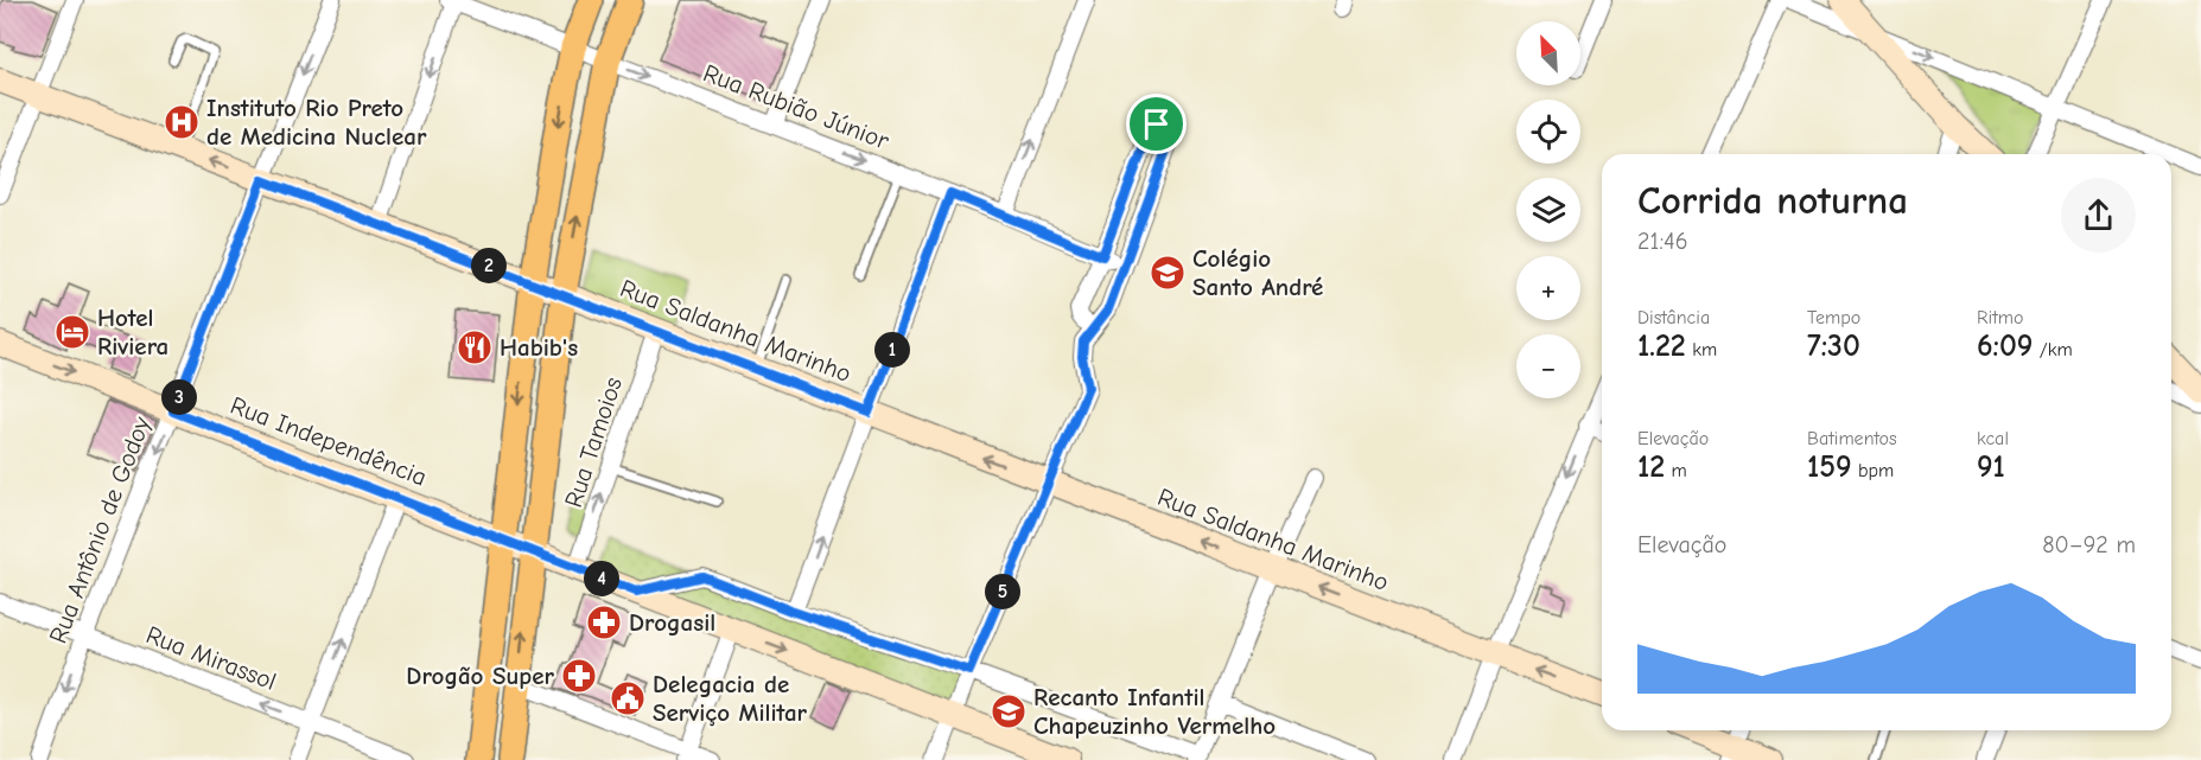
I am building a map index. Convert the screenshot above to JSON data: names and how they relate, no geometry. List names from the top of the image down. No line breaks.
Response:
{"streets":{"street":["Rua Rubião Júnior","Rua Saldanha Marinho","Rua Independência","Rua Tamoios","Rua Antônio de Godoy","Rua Mirassol"]},"crossings":[["Rua Saldanha Marinho","Rua Tamoios"],["Rua Saldanha Marinho","Rua Antônio de Godoy"],["Rua Independência","Rua Tamoios"],["Rua Independência","Rua Antônio de Godoy"],["Rua Antônio de Godoy","Rua Mirassol"]],"one_way":["Rua Rubião Júnior","Rua Tamoios","Rua Mirassol"],"places":{"hospital":["Instituto Rio Preto de Medicina Nuclear"],"school or university":["Colégio Santo André","Recanto Infantil Chapeuzinho Vermelho"],"hotel":["Hotel Riviera"],"restaurant":["Habib's"],"pharmacy":["Drogasil","Drogão Super"],"public building":["Delegacia de Serviço Militar"]},"north":"top left","page":{"map_buttons":["+","−"],"heading":["Corrida noturna","21:46"],"pins":["2","1","3","4","5"],"stats":[["Distância","1.22 km"],["Tempo","7:30"],["Ritmo","6:09 /km"],["Elevação","12 m"],["Batimentos","159 bpm"],["kcal","91"]],"chart":["Elevação","80–92 m"]}}
